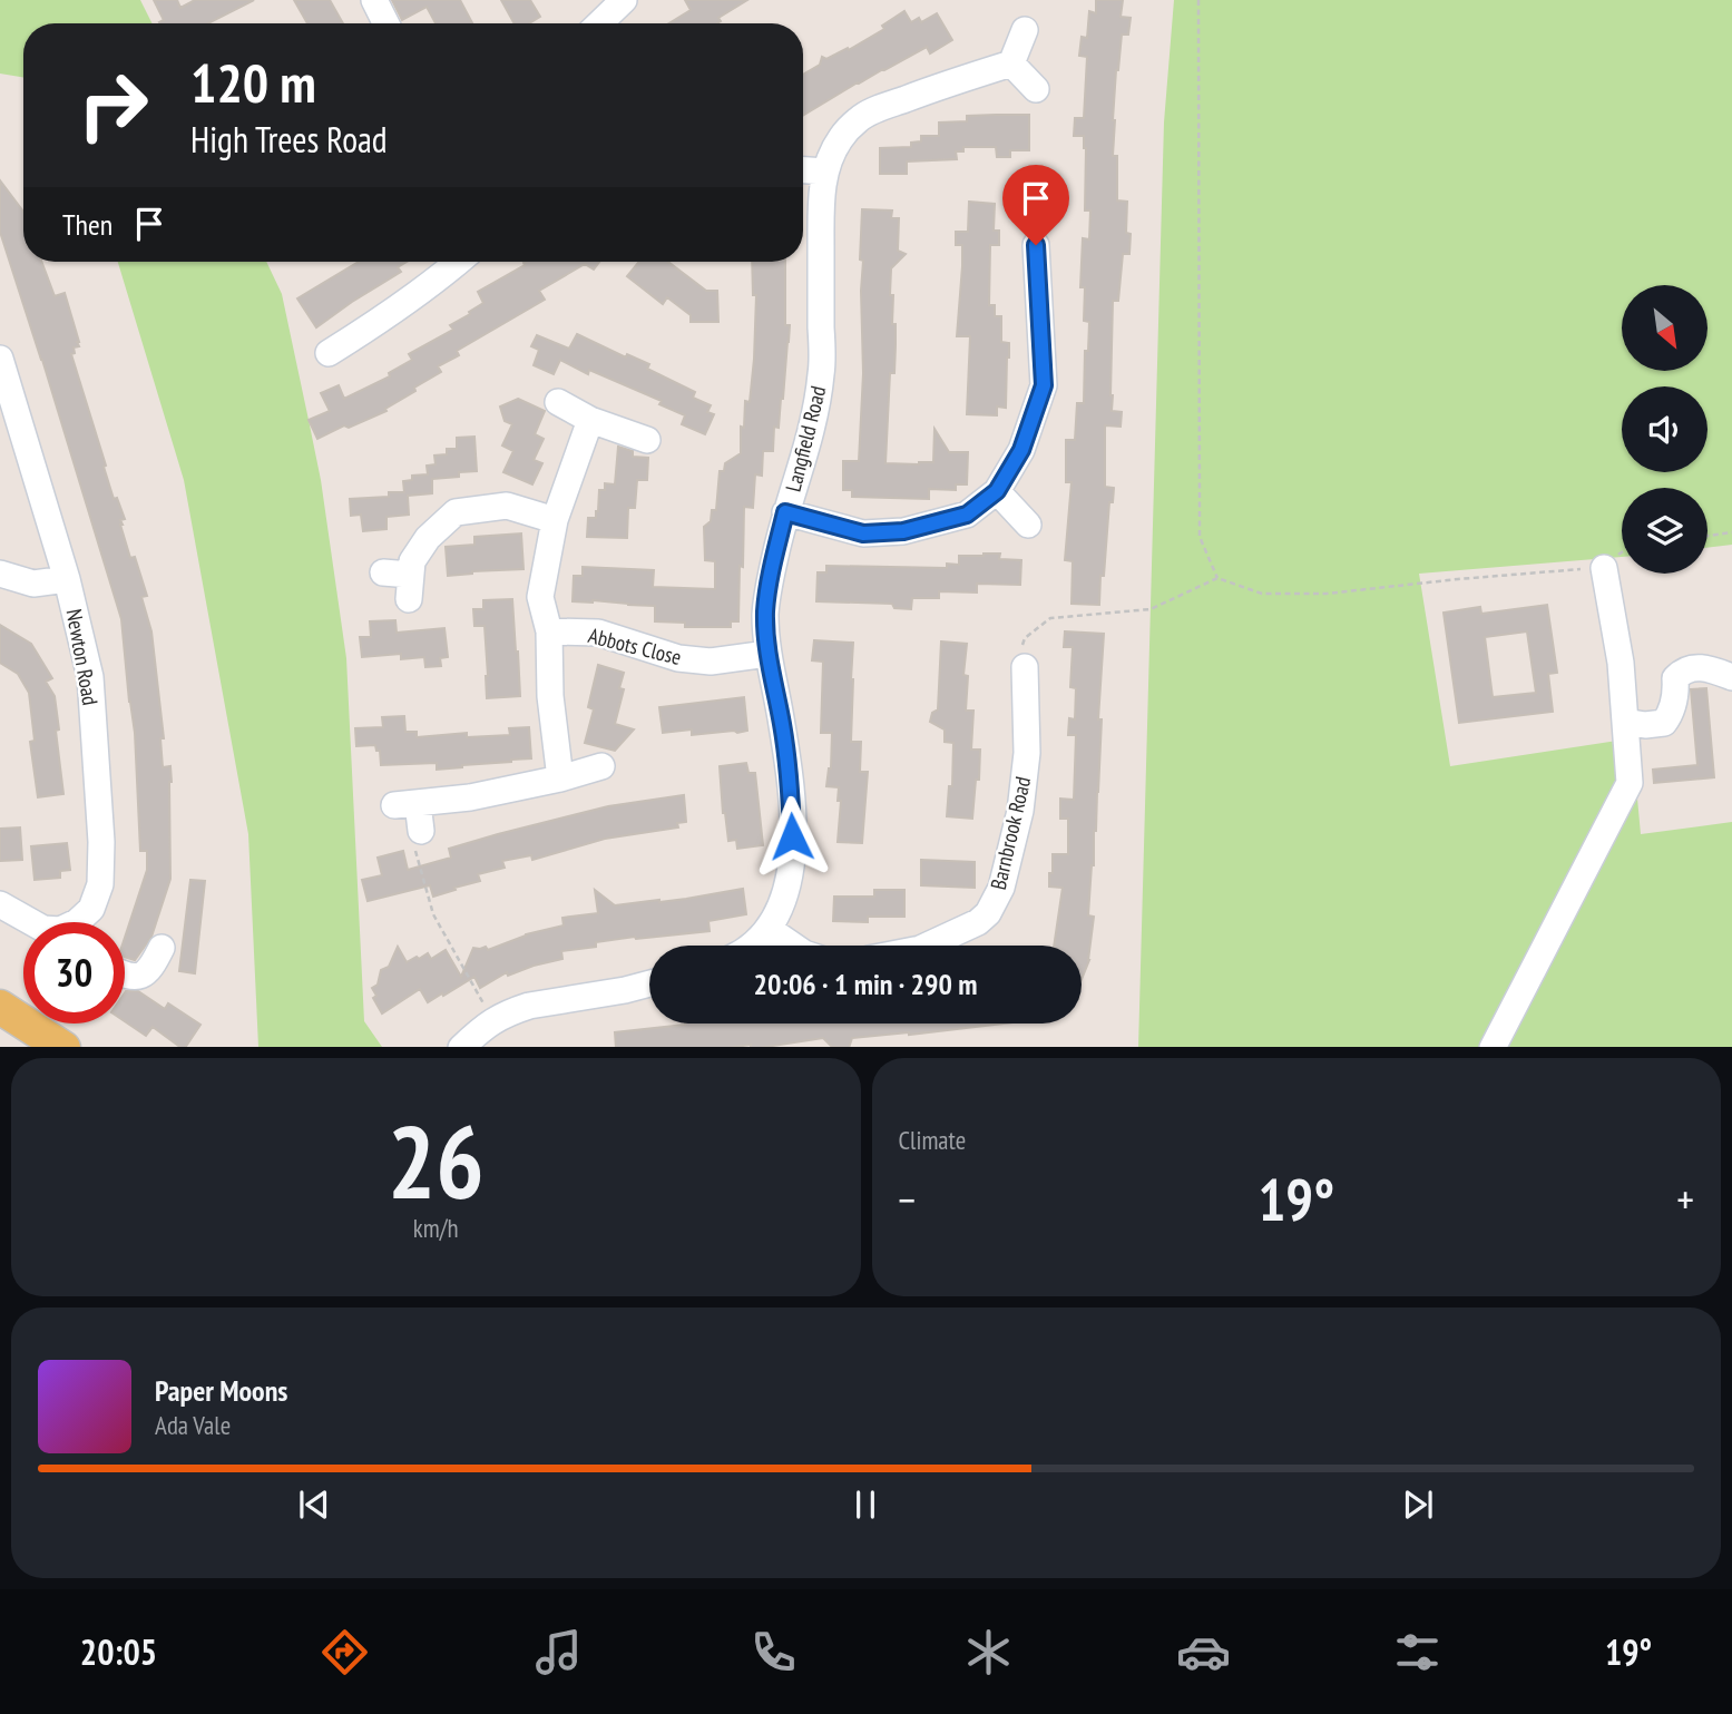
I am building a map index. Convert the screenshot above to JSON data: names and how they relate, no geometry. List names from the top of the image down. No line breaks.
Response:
{"streets":{"street":["Langfield Road","Abbots Close","Newton Road","Barnbrook Road"]},"crossings":[["Langfield Road","Abbots Close"]],"north":"bottom right","page":{"turn":["120 m","High Trees Road"],"then":"Then","limit":"30","trip":"20:06 · 1 min · 290 m","tile":[["26","km/h"],"Climate"],"heat":["−","19°","+"],"song":["Paper Moons","Ada Vale"],"tabs":["20:05","19°"]}}
